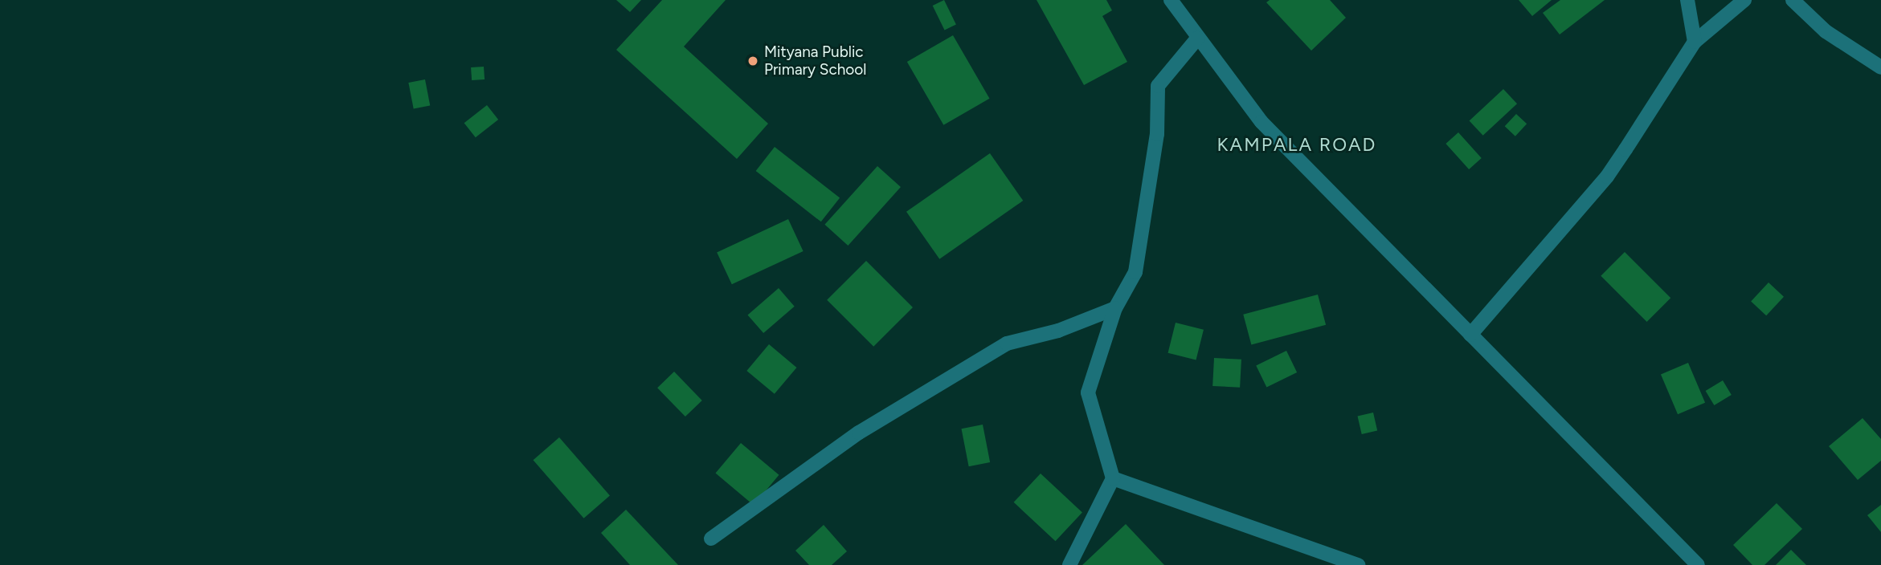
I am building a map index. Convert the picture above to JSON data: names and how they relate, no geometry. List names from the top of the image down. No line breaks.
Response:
{"districts":["KAMPALA ROAD"],"places":["Mityana Public Primary School"]}
